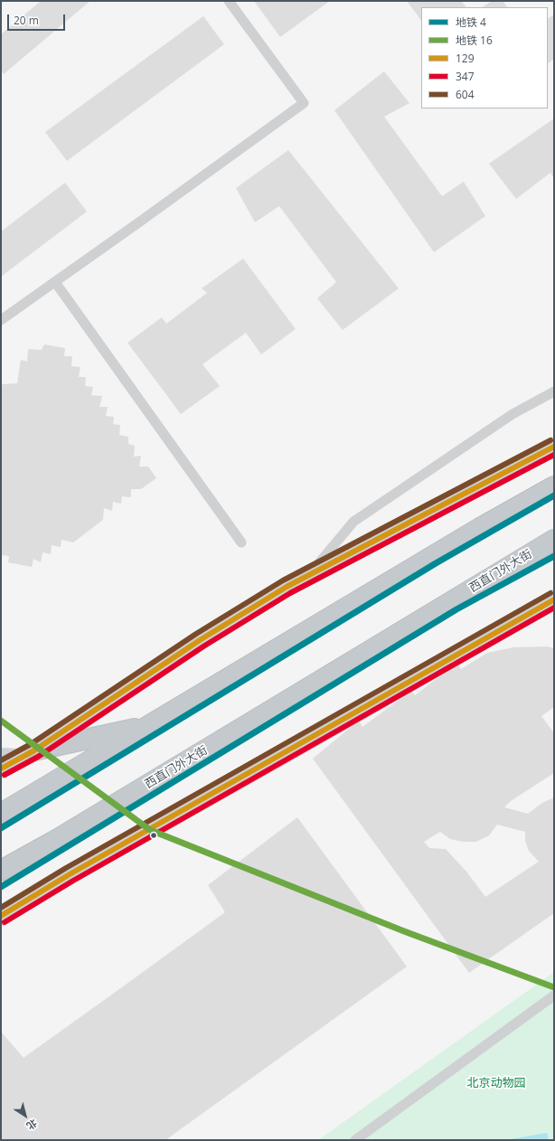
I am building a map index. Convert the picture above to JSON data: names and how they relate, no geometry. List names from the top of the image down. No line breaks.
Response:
{"streets":{"highway":["西直门外大街"]},"parks":["北京动物园"],"lines":["transit line 604","transit line 129","transit line 347","metro line 4","metro line 16"],"legend":["地铁 4","地铁 16","129","347","604"],"scale_bar":"20 m","north":"bottom right"}
